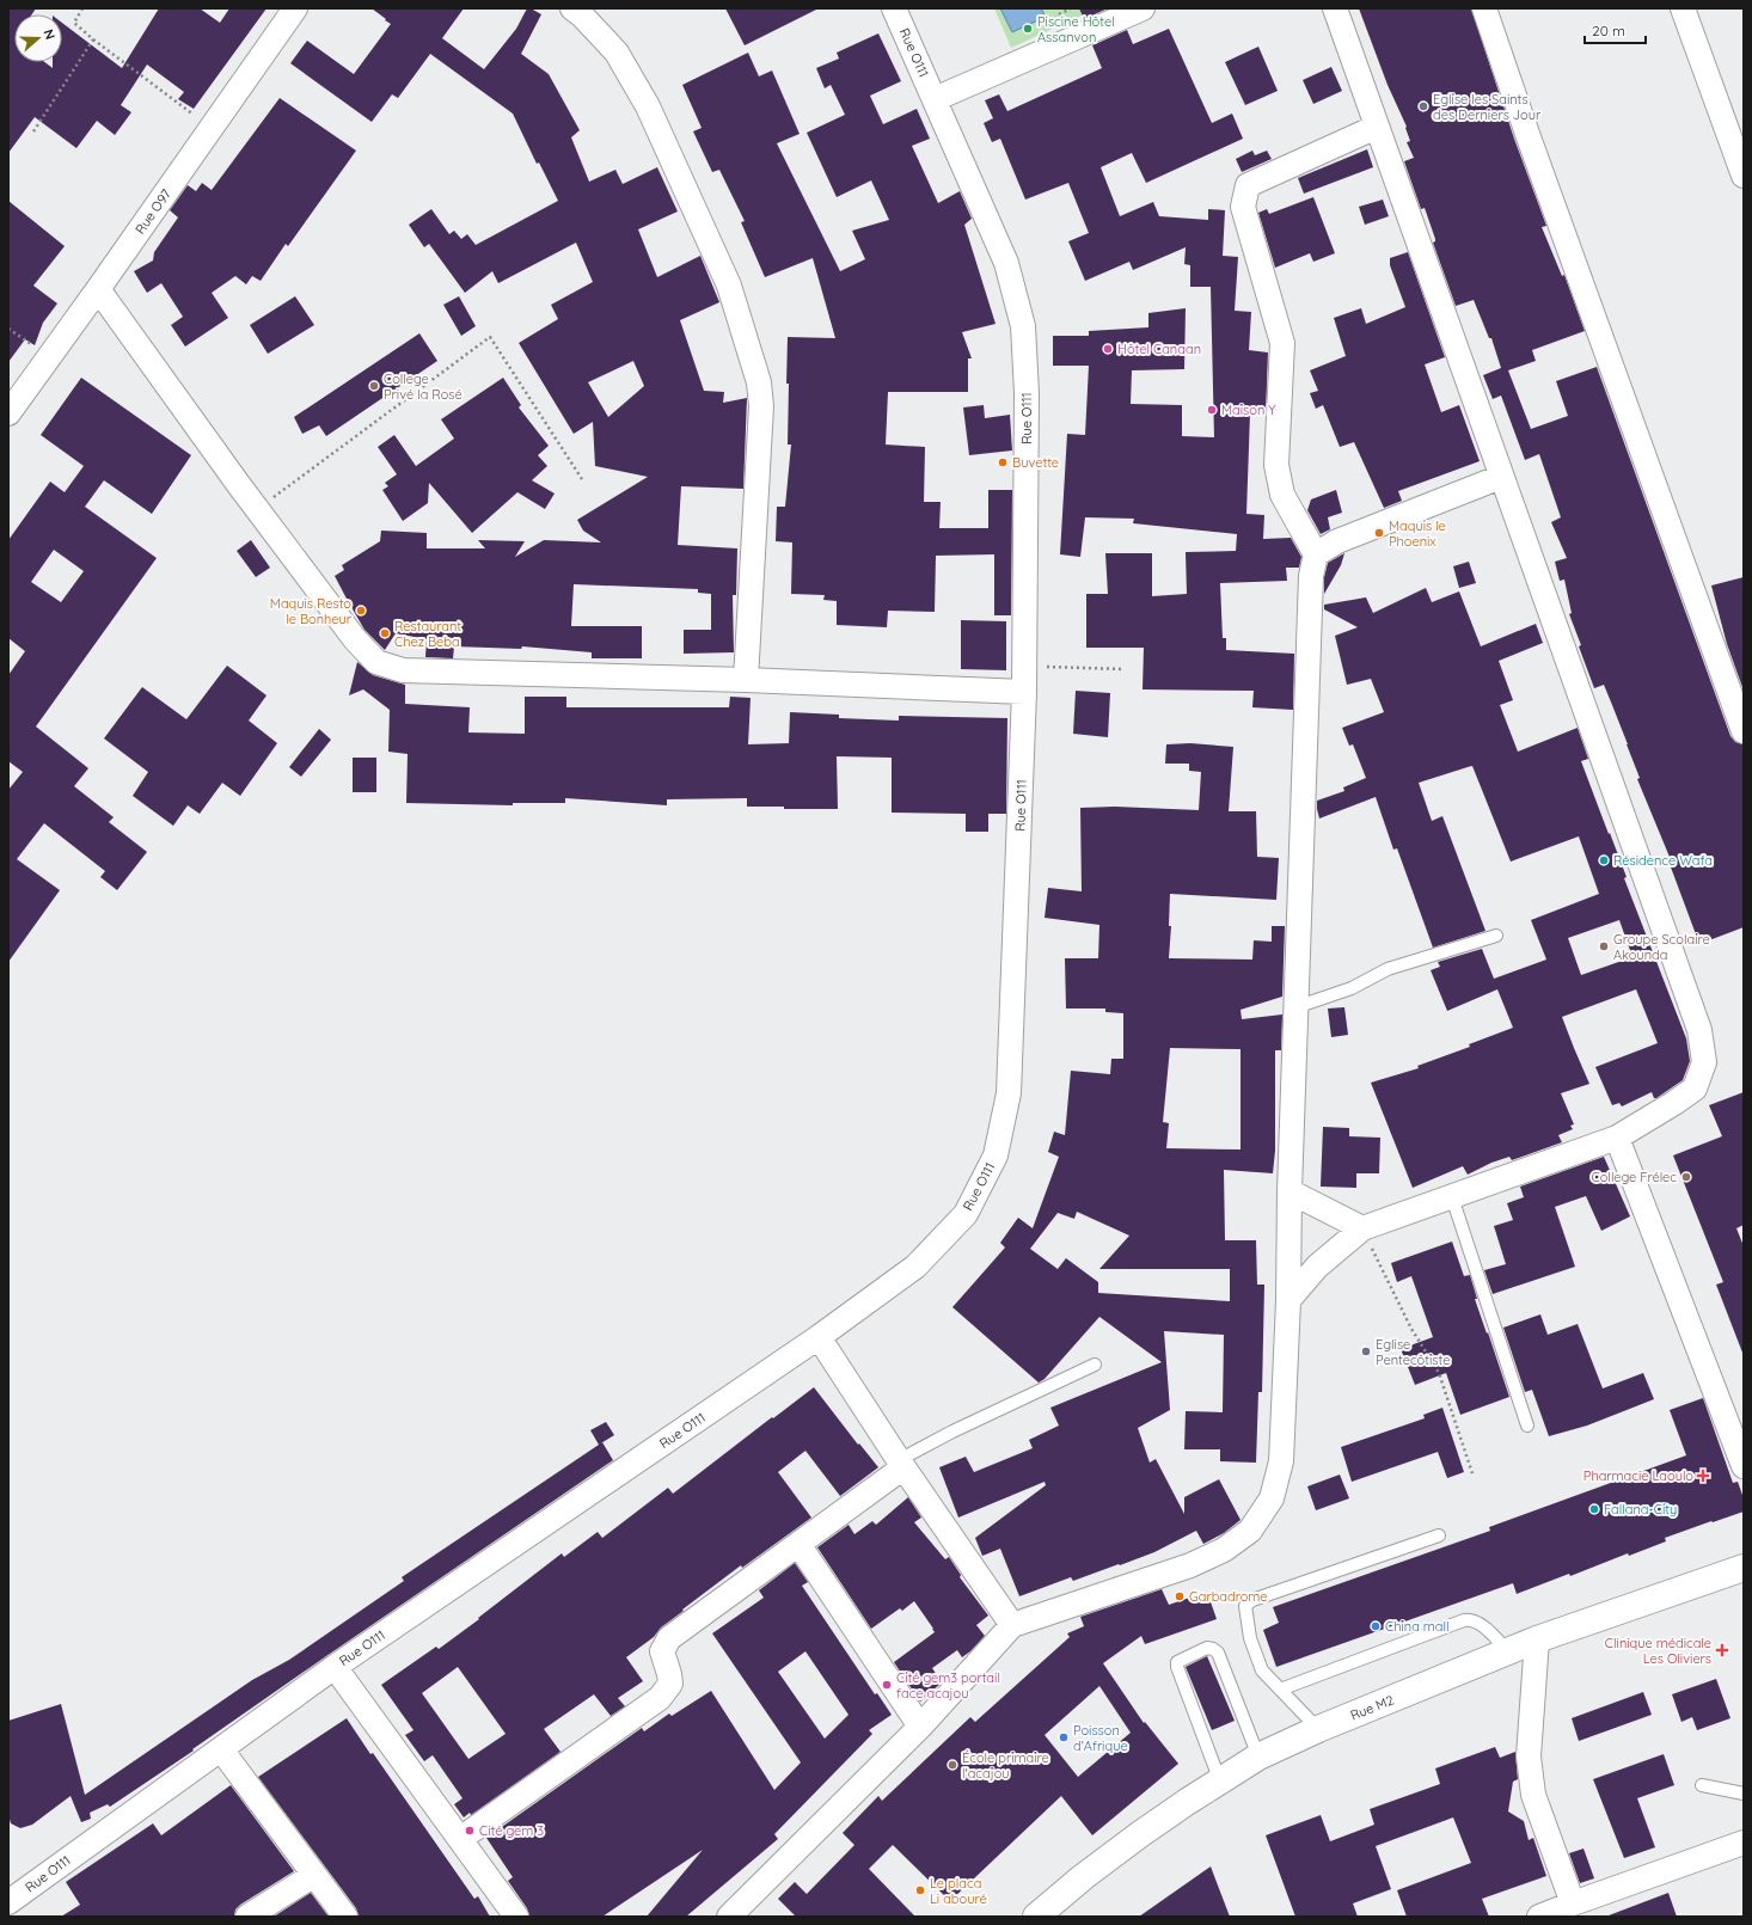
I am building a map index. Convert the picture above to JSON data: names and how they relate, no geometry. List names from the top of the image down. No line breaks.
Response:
{"streets":{"main road":["Rue M2"],"street":["Rue O111","Rue O97"]},"places":{"other":["Piscine Hôtel Assanvon","Eglise les Saints des Derniers Jour","Hôtel Canaan","College Privé la Rosé","Maison Y","Buvette","Maquis le Phoenix","Maquis Resto le Bonheur","Restaurant Chez Beba","Résidence Wafa","Groupe Scolaire Akounda","College Frélec","Eglise Pentecôtiste","Fallana-City","Garbadrome","China mall","Cité gem3 portail face acajou","Poisson d’Afrique","École primaire l'acajou","Cité gem 3","Le placa Li abouré"],"health":["Pharmacie Laoulo","Clinique médicale Les Oliviers"]},"scale_bar":"20 m","north":"right"}
